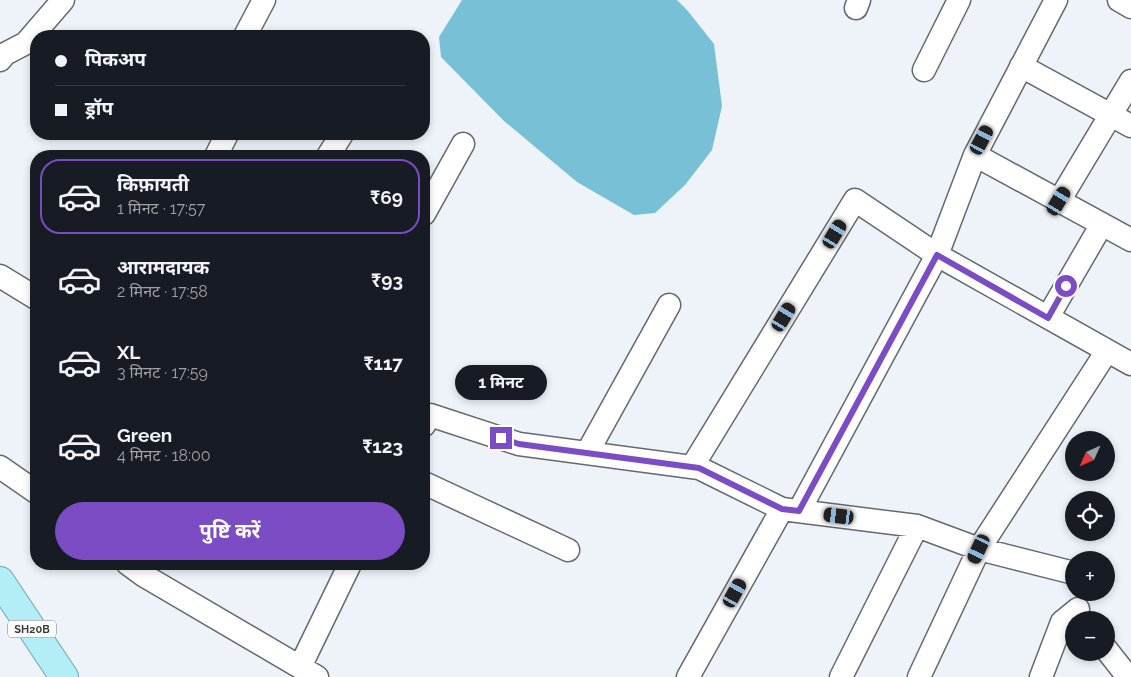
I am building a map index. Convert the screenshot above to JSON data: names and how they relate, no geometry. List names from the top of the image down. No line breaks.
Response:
{"streets":{"main road":["SH20B"]},"north":"bottom left","page":{"banner":["पिकअप","ड्रॉप"],"list":[{"name":"किफ़ायती","note":"1 मिनट · 17:57","value":"₹69"},{"name":"आरामदायक","note":"2 मिनट · 17:58","value":"₹93"},{"name":"XL","note":"3 मिनट · 17:59","value":"₹117"},{"name":"Green","note":"4 मिनट · 18:00","value":"₹123"}],"bubble":"1 मिनट","map_buttons":["+","−"],"buttons":"पुष्टि करें"}}
